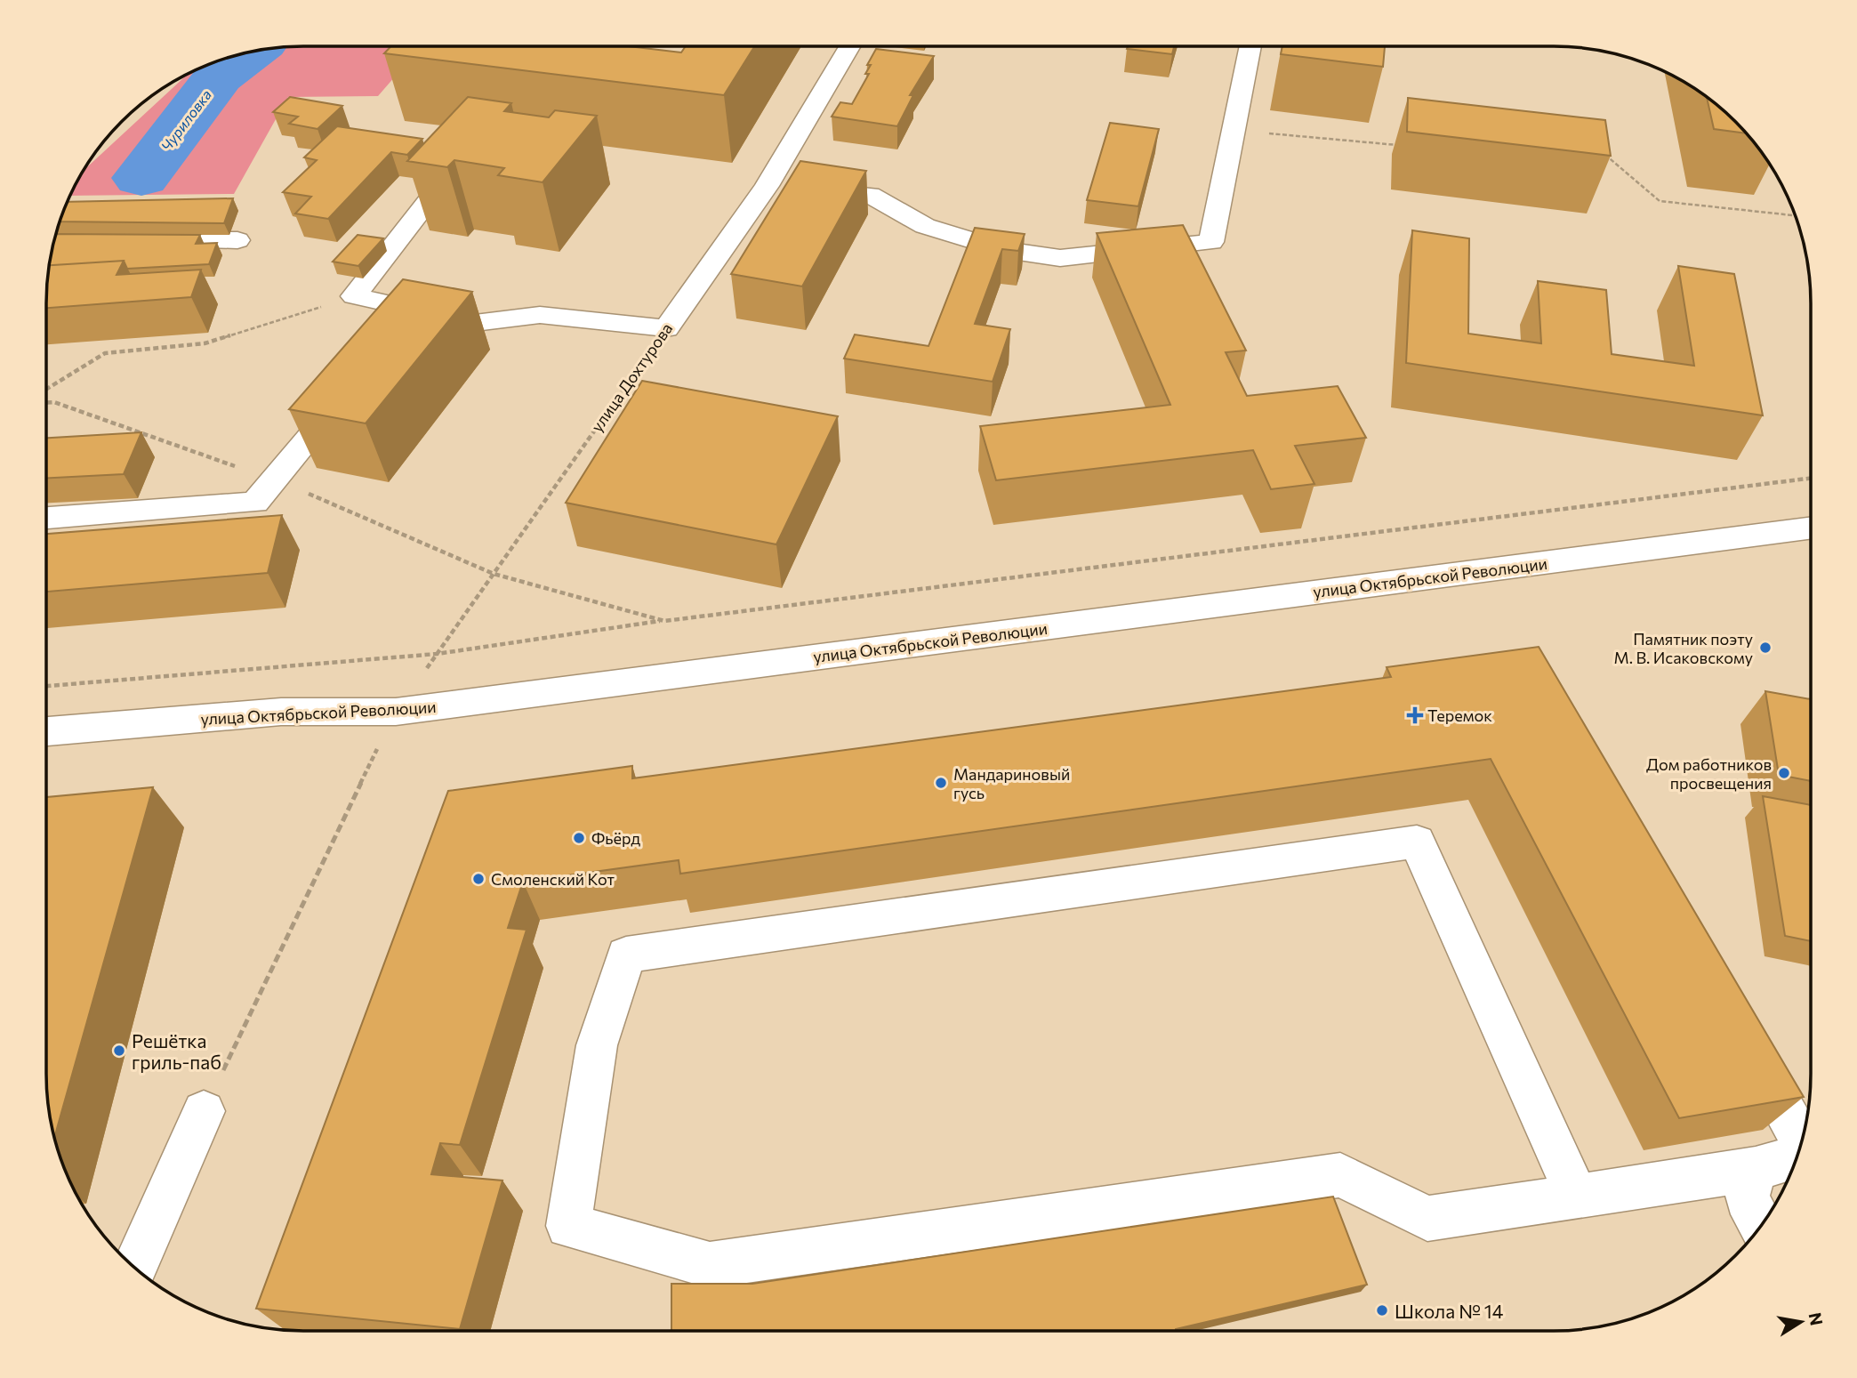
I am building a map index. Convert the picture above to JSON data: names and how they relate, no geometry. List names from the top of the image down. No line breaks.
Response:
{"streets":{"street":["улица Дохтурова","улица Октябрьской Революции"]},"crossings":[["улица Дохтурова","улица Октябрьской Революции"]],"water":["Чуриловка"],"places":{"other":["Памятник поэту М. В. Исаковскому","Дом работников просвещения","Мандариновый гусь","Фьёрд","Смоленский Кот","Решётка гриль-паб","Школа № 14"],"health":["Теремок"]},"north":"right"}
